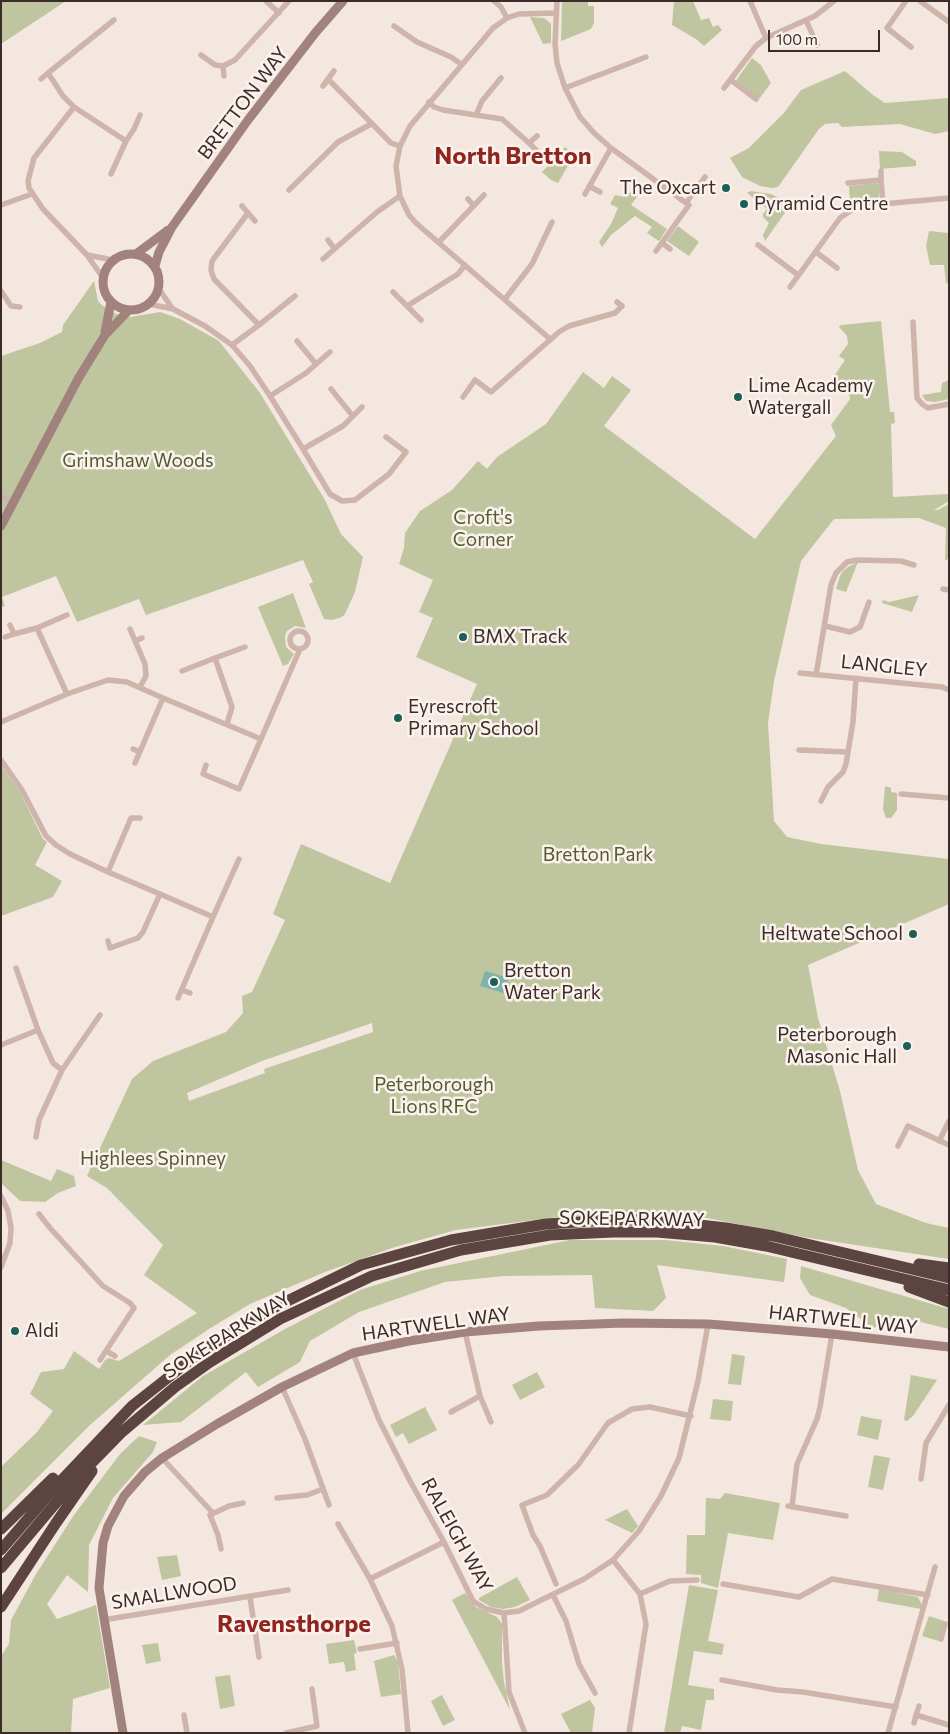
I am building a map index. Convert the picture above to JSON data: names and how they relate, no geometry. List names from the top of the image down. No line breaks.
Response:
{"streets":{"highway":["SOKE PARKWAY"],"street":["BRETTON WAY","LANGLEY","HARTWELL WAY","RALEIGH WAY","SMALLWOOD"]},"crossings":[["HARTWELL WAY","RALEIGH WAY"],["HARTWELL WAY","SMALLWOOD"]],"districts":["North Bretton","Ravensthorpe"],"parks":["Grimshaw Woods","Croft's Corner","Bretton Park","Peterborough Lions RFC","Highlees Spinney"],"places":["The Oxcart","Pyramid Centre","Lime Academy Watergall","BMX Track","Eyrescroft Primary School","Heltwate School","Bretton Water Park","Peterborough Masonic Hall","Aldi"],"scale_bar":"100 m"}
